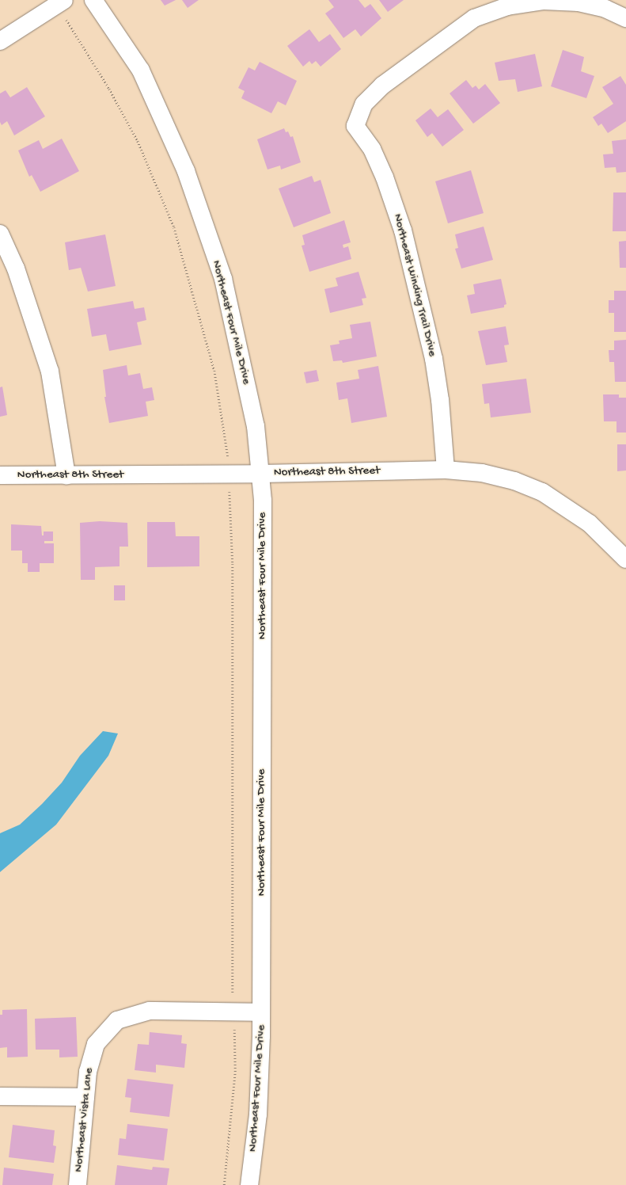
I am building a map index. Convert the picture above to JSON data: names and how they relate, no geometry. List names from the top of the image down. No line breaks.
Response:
{"streets":{"street":["Northeast Winding Trail Drive","Northeast Four Mile Drive","Northeast 8th Street","Northeast Vista Lane"]},"crossings":[["Northeast Winding Trail Drive","Northeast 8th Street"],["Northeast Four Mile Drive","Northeast 8th Street"],["Northeast Four Mile Drive","Northeast Vista Lane"]]}
